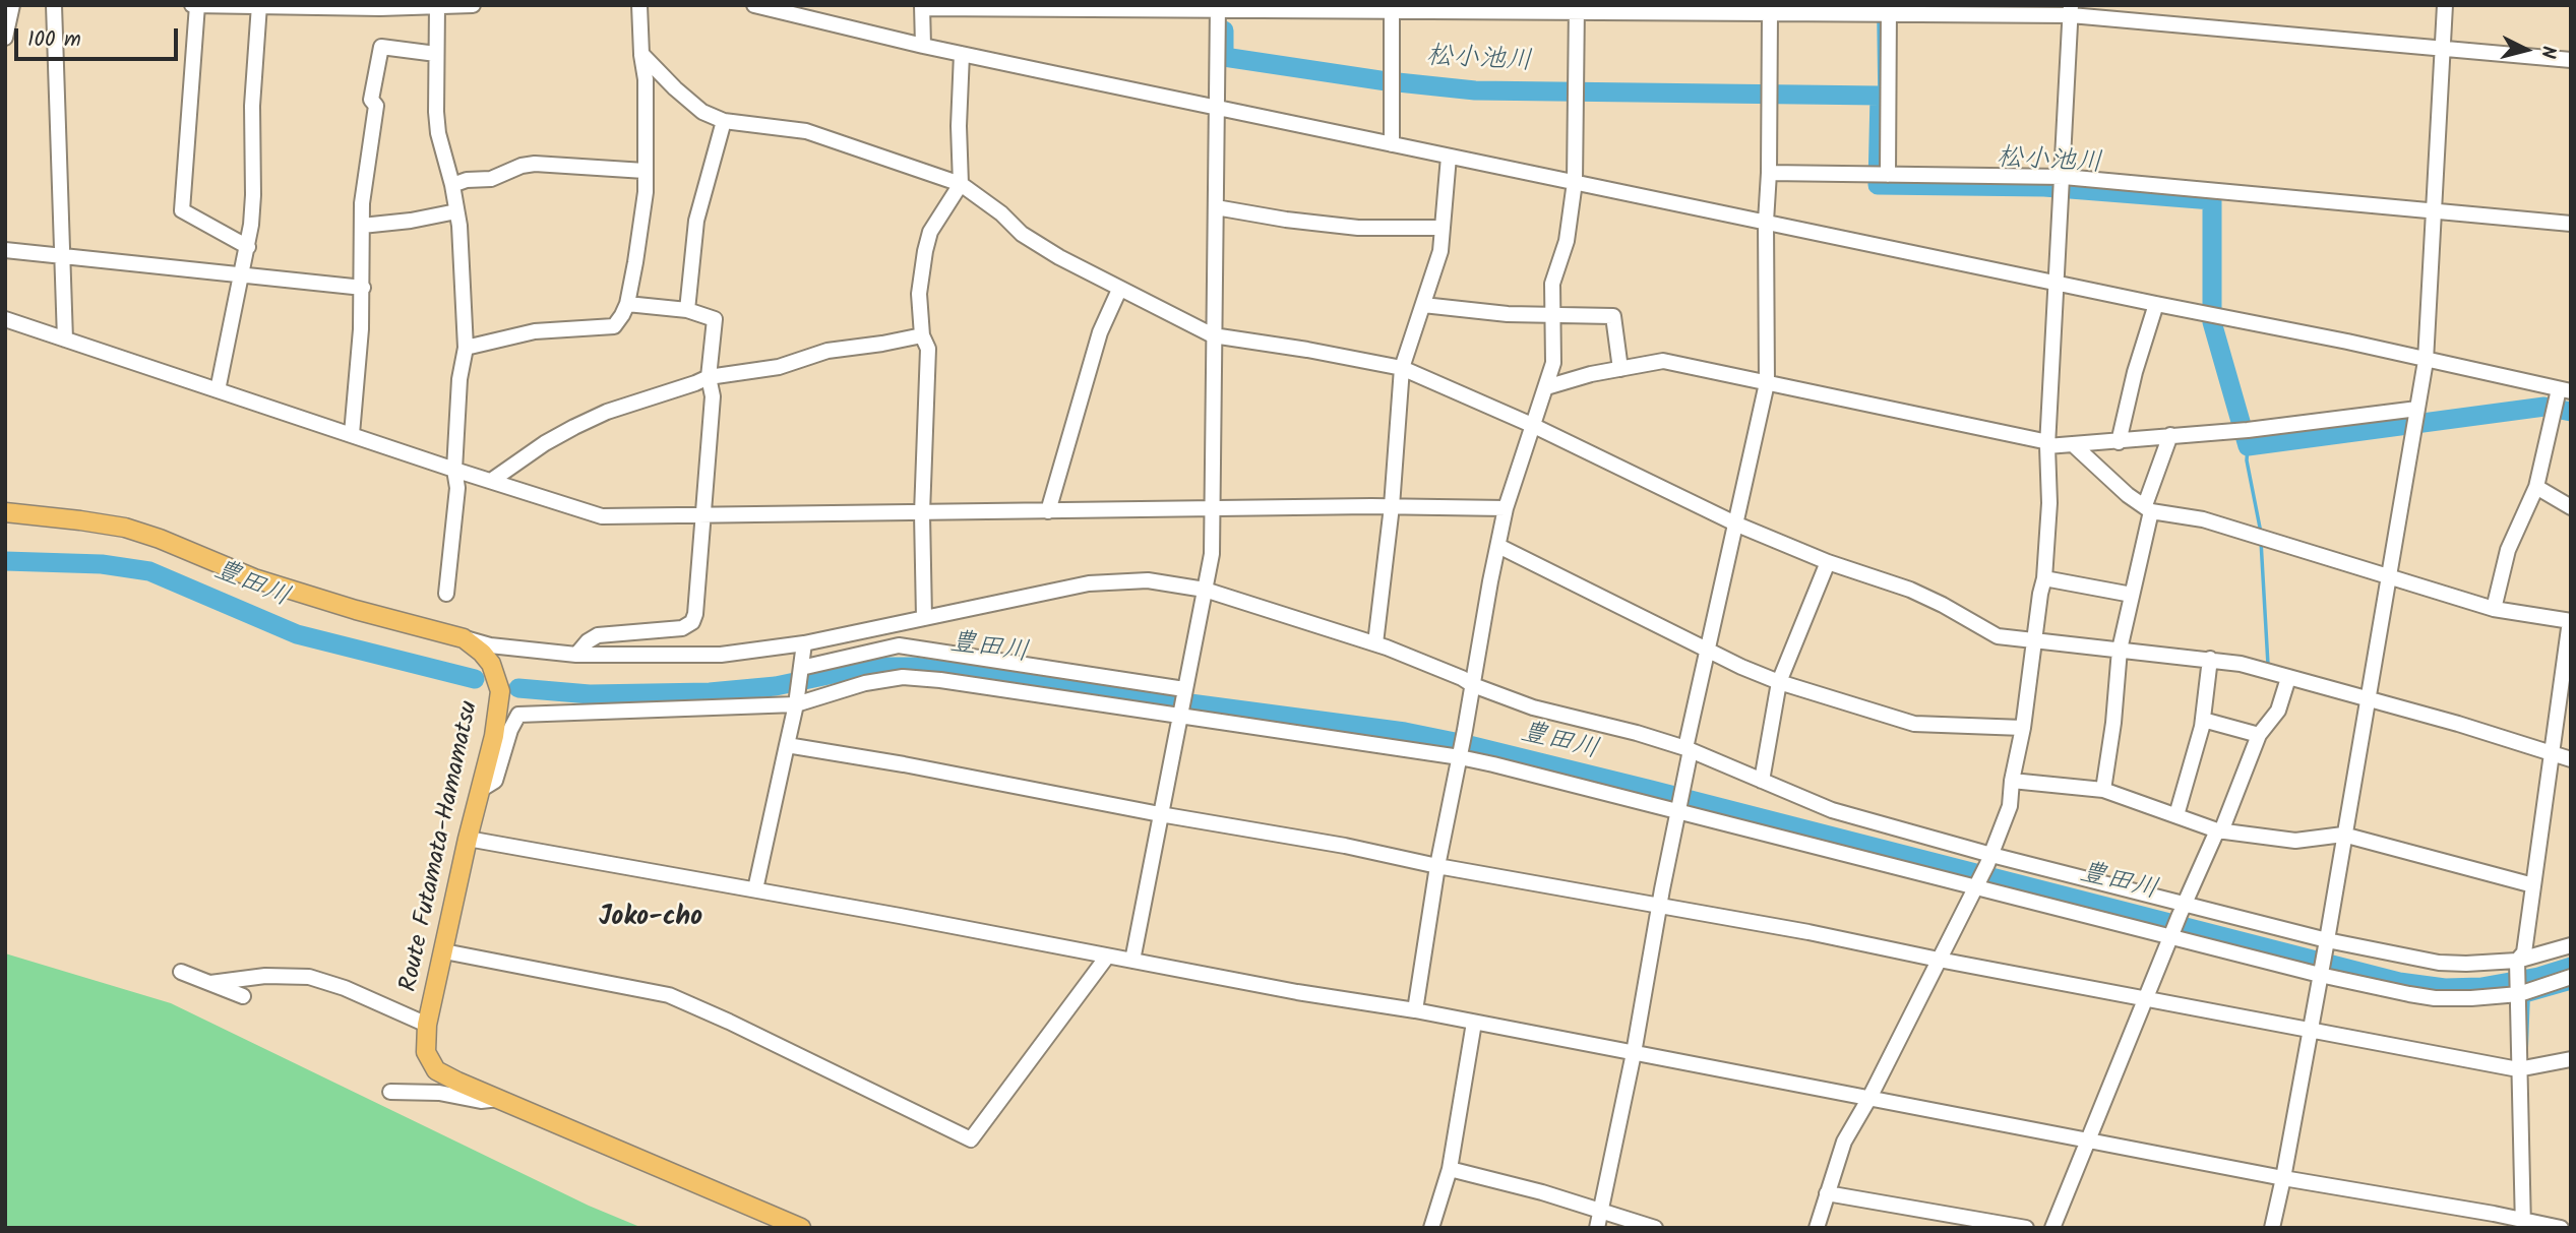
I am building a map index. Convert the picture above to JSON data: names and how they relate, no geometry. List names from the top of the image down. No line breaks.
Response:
{"streets":{"main road":["Route Futamata-Hamamatsu"]},"districts":["Joko-cho"],"water":["松小池川","豊田川"],"scale_bar":"100 m","north":"right"}
